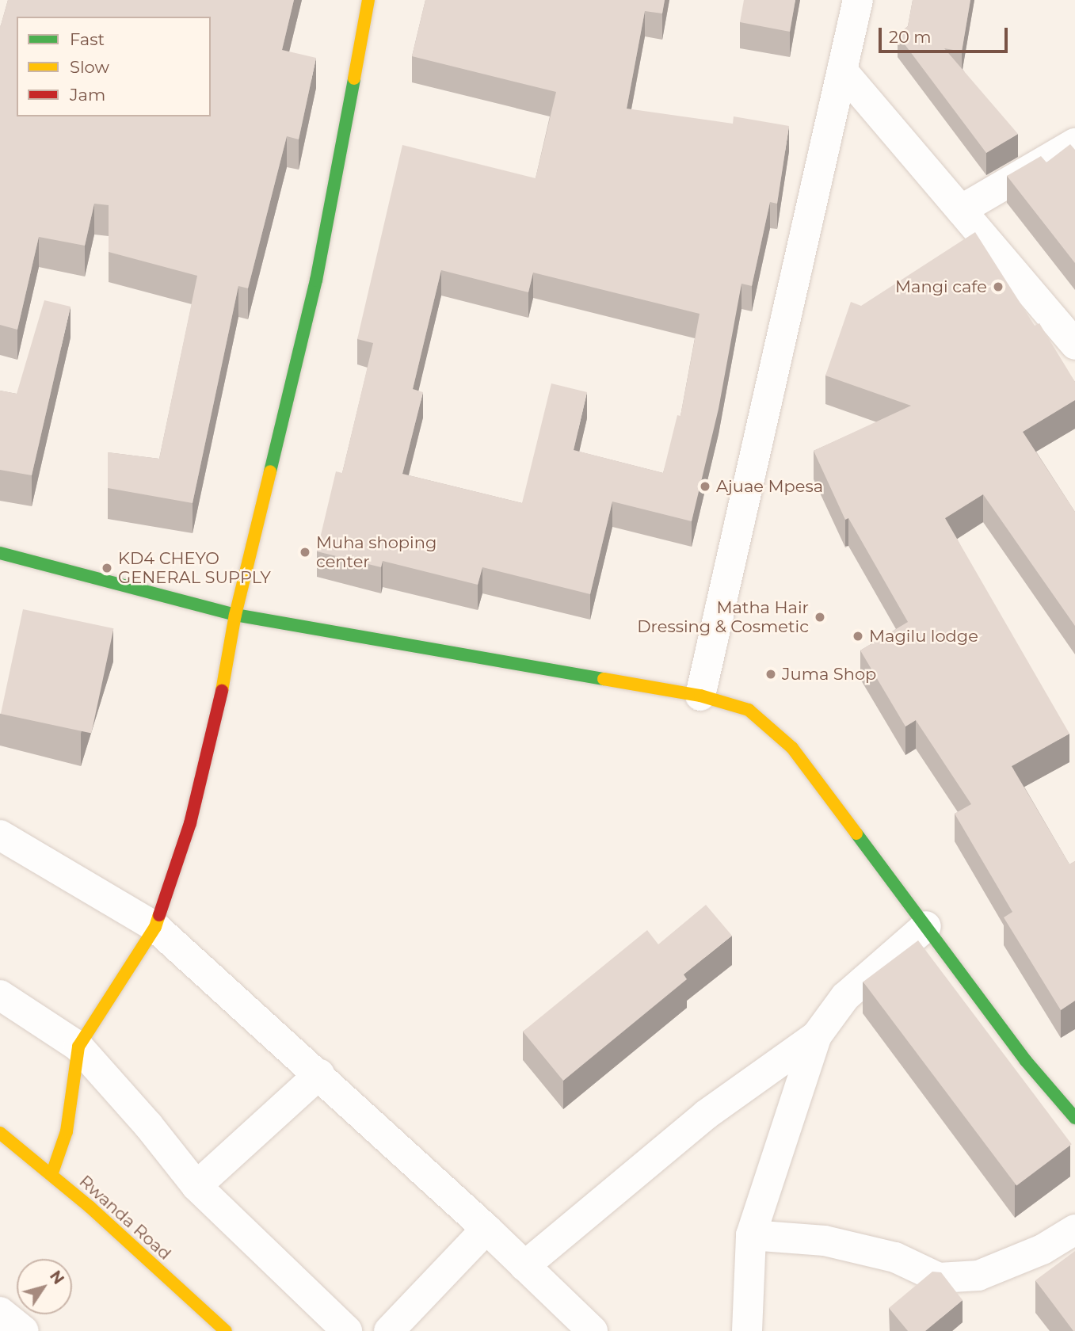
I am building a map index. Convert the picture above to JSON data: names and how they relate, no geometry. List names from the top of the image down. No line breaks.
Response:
{"streets":{"main road":["Rwanda Road"]},"places":["Mangi cafe","Ajuae Mpesa","Muha shoping center","KD4 CHEYO GENERAL SUPPLY","Matha Hair Dressing & Cosmetic","Magilu lodge","Juma Shop"],"legend":["Fast","Slow","Jam"],"scale_bar":"20 m","north":"top right"}
